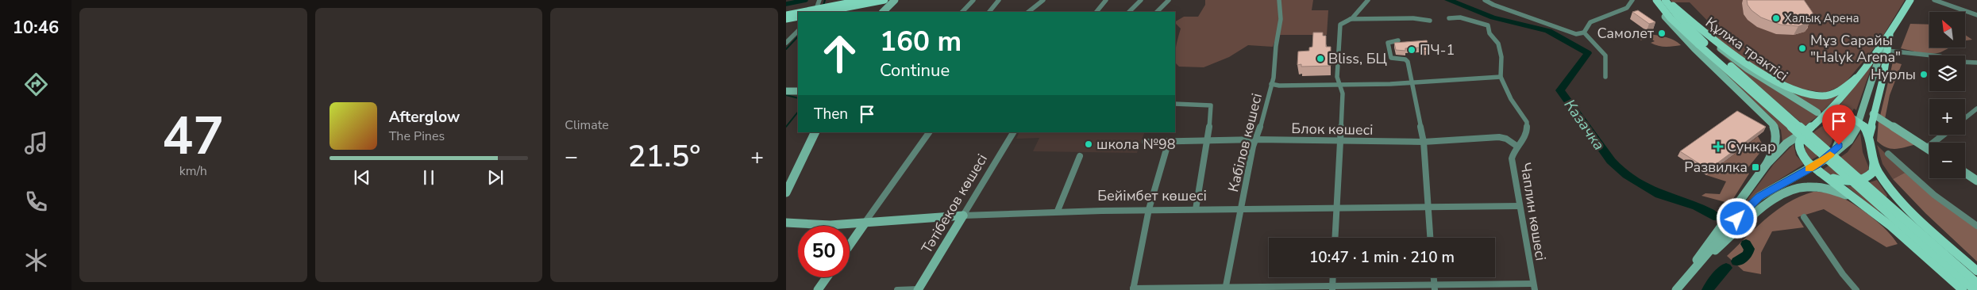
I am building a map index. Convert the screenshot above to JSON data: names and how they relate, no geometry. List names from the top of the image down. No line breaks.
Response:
{"streets":{"main road":["Құлжа трактісі","Бейімбет көшесі","Тәтібеков көшесі"],"street":["Блок көшесі","Кабілов көшесі","Чаплин көшесі"]},"crossings":[["Блок көшесі","Кабілов көшесі"],["Блок көшесі","Чаплин көшесі"],["Кабілов көшесі","Бейімбет көшесі"],["Бейімбет көшесі","Тәтібеков көшесі"],["Бейімбет көшесі","Чаплин көшесі"]],"water":["Казачка"],"places":{"other":["Халық Арена","Самолет","Мұз Сарайы \"Halyk Arena\"","ПЧ-1","Bliss, БЦ","Нурлы","школа №98"],"health":["Сункар"],"transit":["Развилка"]},"north":"top left","page":{"tabs":"10:46","tile":[["47","km/h"],"Climate"],"map_buttons":["+","−"],"turn":["160 m","Continue"],"then":"Then","song":["Afterglow","The Pines"],"heat":["−","21.5°","+"],"limit":"50","trip":"10:47 · 1 min · 210 m"}}
